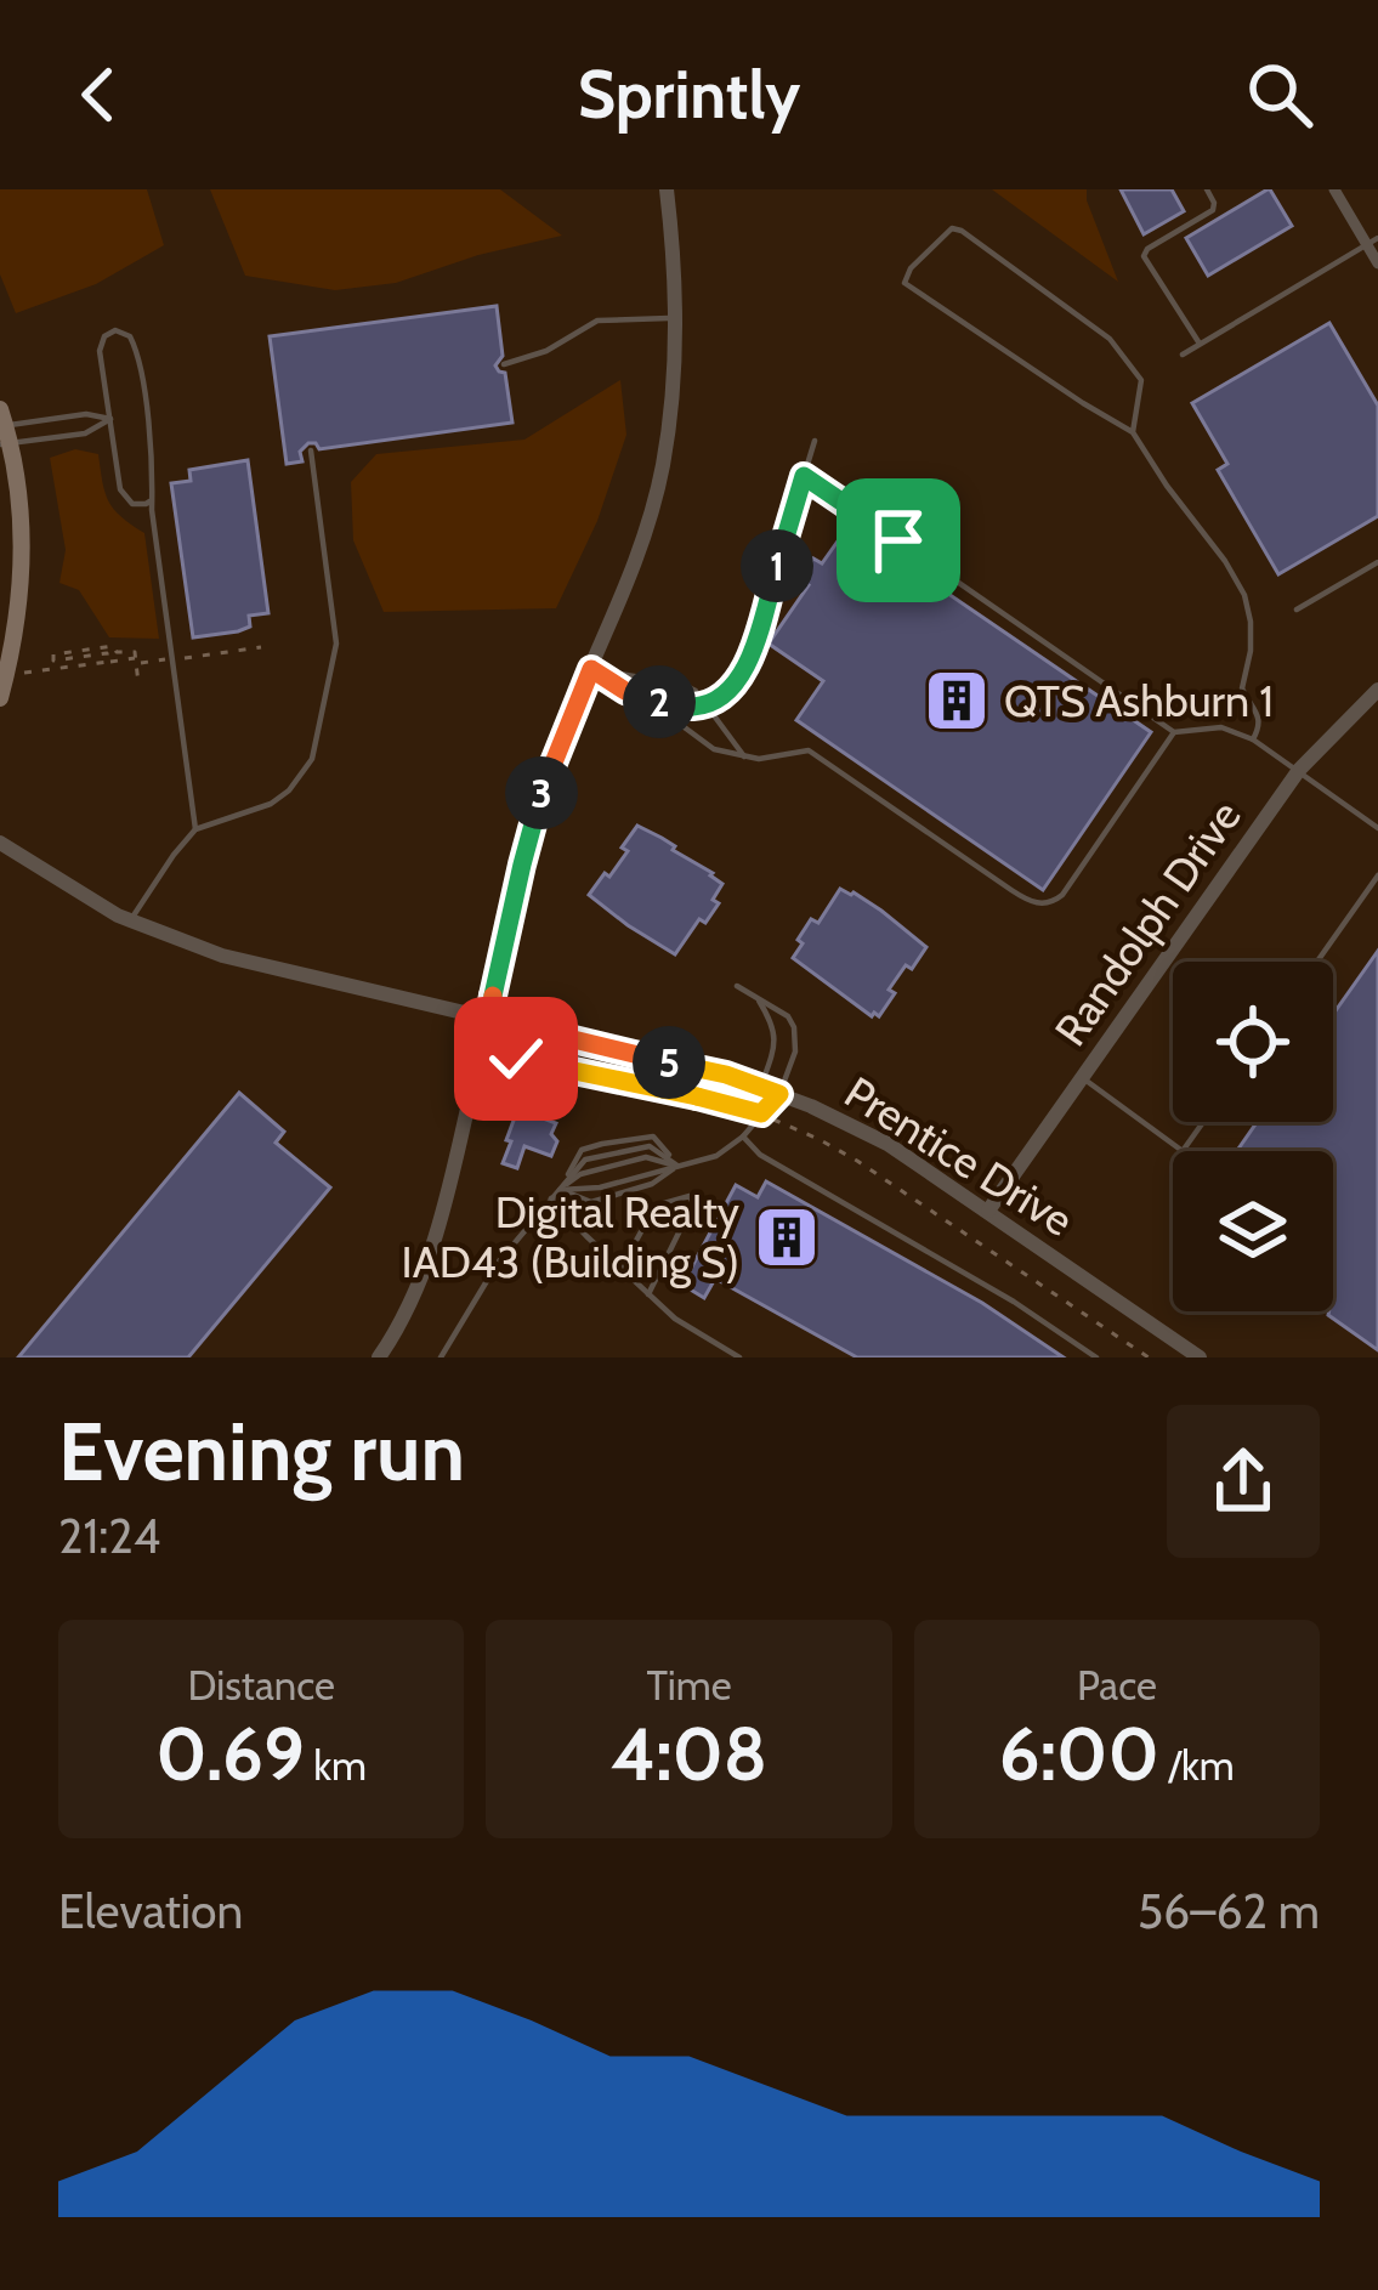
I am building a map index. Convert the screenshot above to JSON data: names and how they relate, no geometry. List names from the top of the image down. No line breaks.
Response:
{"streets":{"street":["Randolph Drive","Prentice Drive"]},"crossings":[["Randolph Drive","Prentice Drive"]],"places":{"building":["QTS Ashburn 1","Digital Realty IAD43 (Building S)"]},"page":{"header":"Sprintly","pins":["1","2","3","5"],"heading":["Evening run","21:24"],"stats":[["Distance","0.69 km"],["Time","4:08"],["Pace","6:00 /km"]],"chart":["Elevation","56–62 m"]}}
